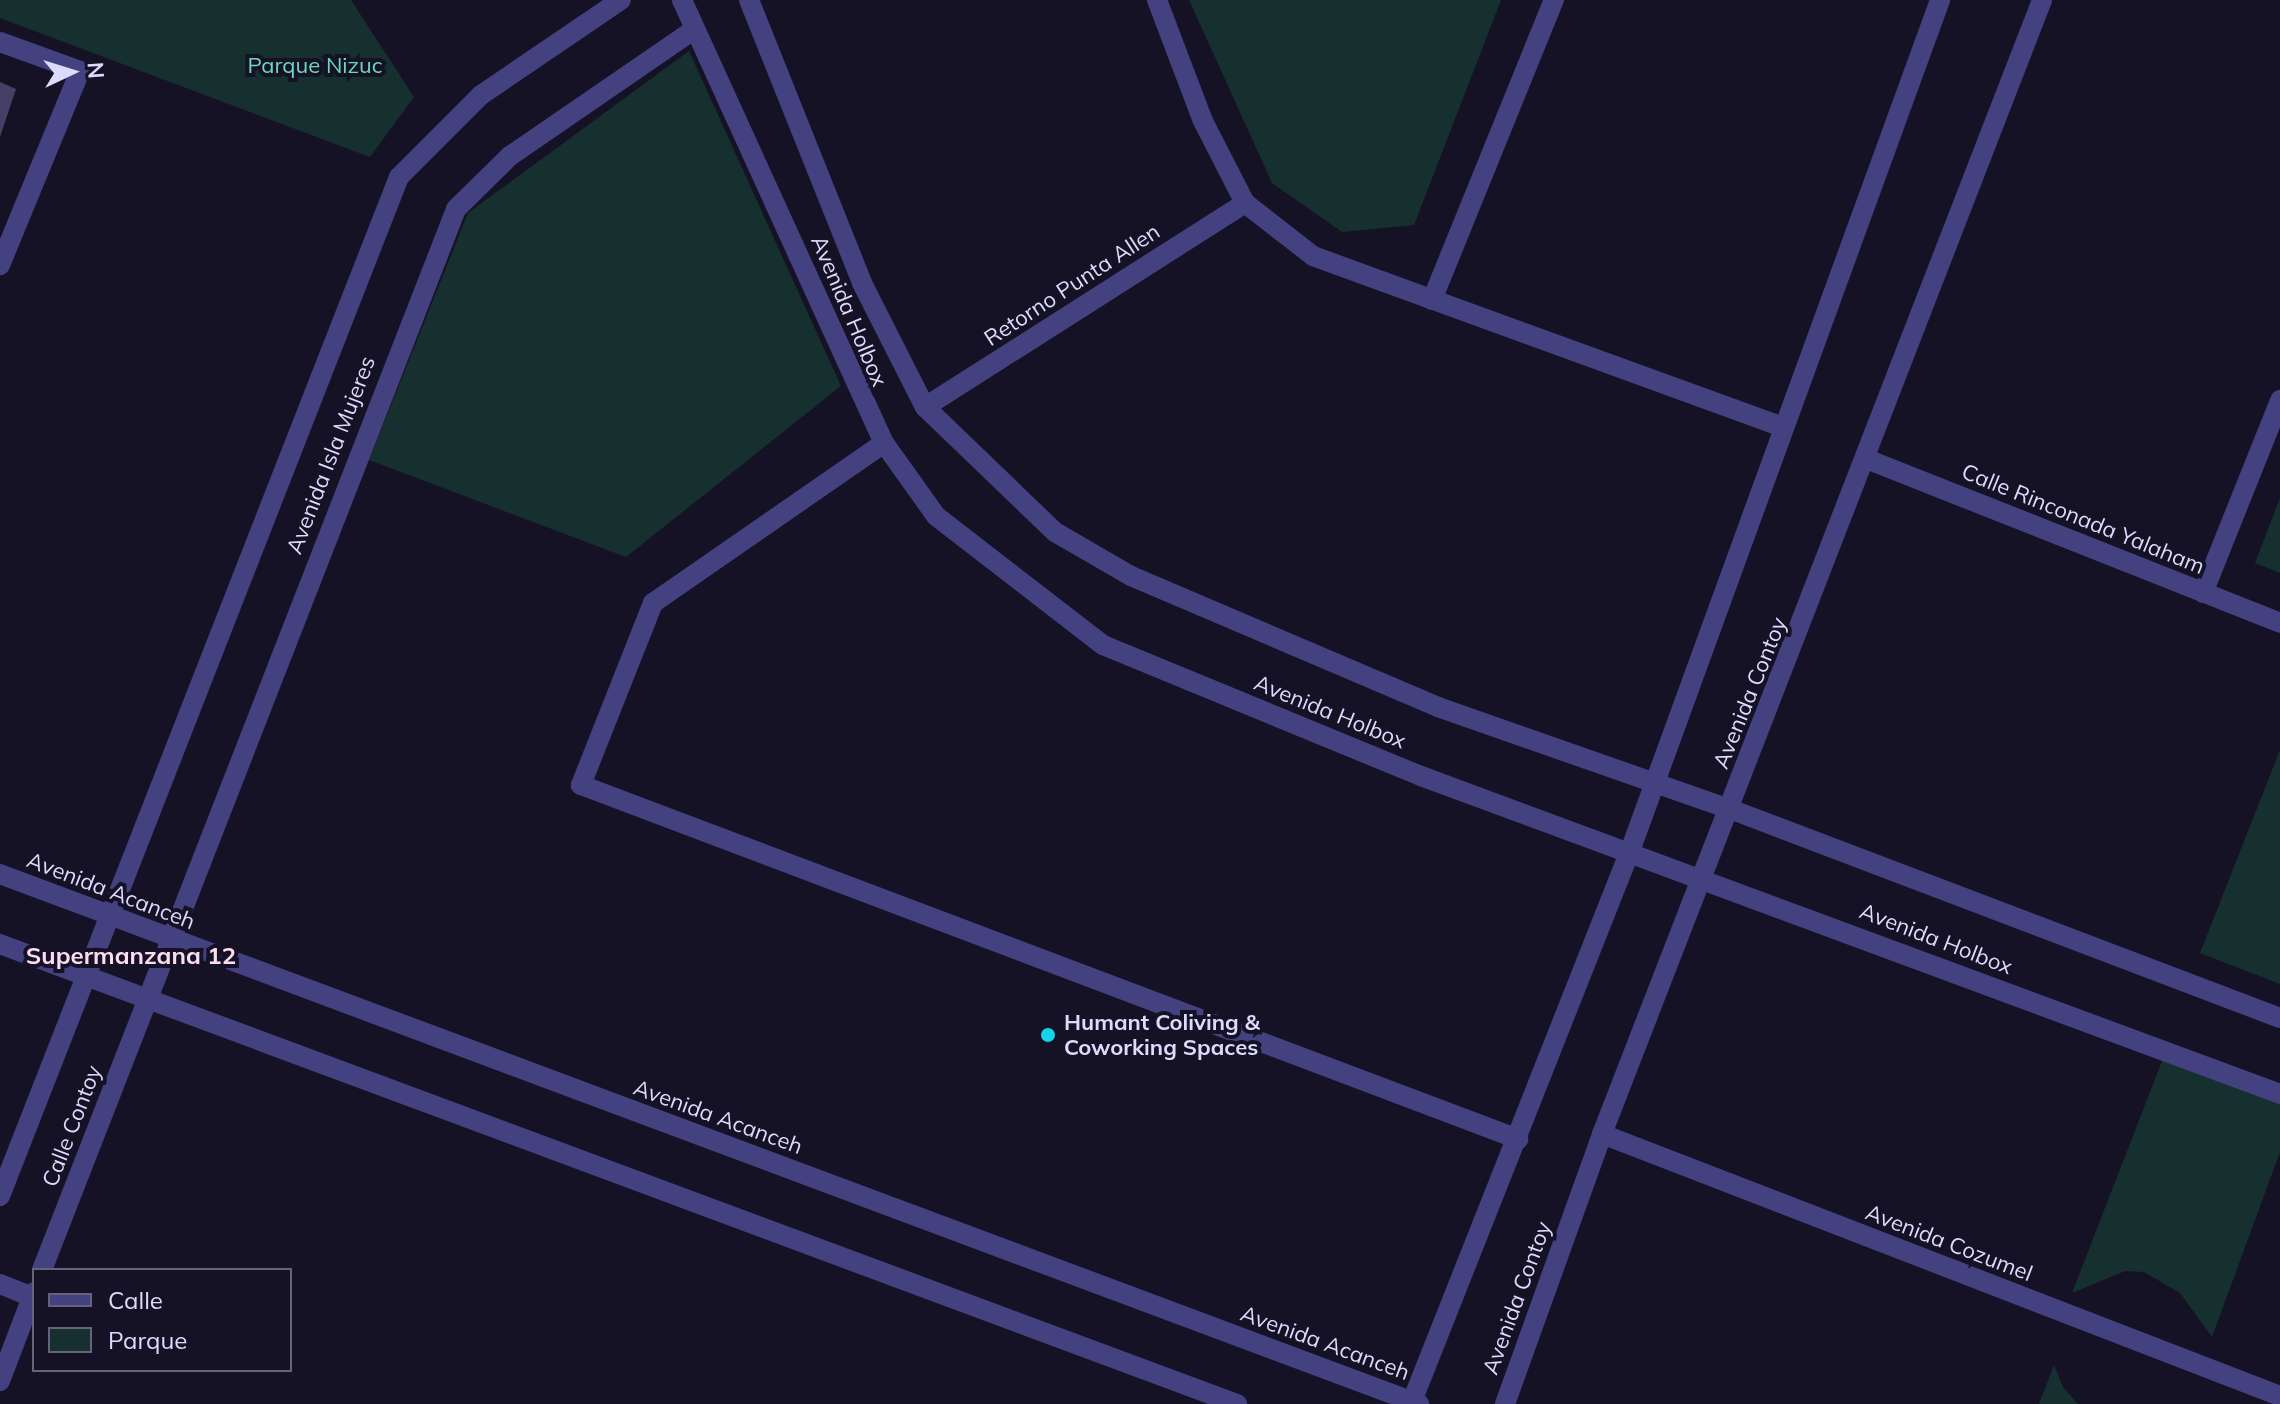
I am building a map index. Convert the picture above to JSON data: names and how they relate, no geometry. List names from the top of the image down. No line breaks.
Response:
{"streets":{"street":["Retorno Punta Allen","Avenida Holbox","Avenida Isla Mujeres","Calle Rinconada Yalaham","Avenida Contoy","Avenida Acanceh","Calle Contoy","Avenida Cozumel"]},"crossings":[["Retorno Punta Allen","Avenida Holbox"],["Avenida Holbox","Avenida Isla Mujeres"],["Avenida Holbox","Avenida Contoy"],["Avenida Isla Mujeres","Avenida Acanceh"],["Avenida Isla Mujeres","Calle Contoy"],["Calle Rinconada Yalaham","Avenida Contoy"],["Avenida Contoy","Avenida Cozumel"]],"districts":["Supermanzana 12"],"parks":["Parque Nizuc"],"places":["Humant Coliving & Coworking Spaces"],"legend":["Calle","Parque"],"north":"right"}
